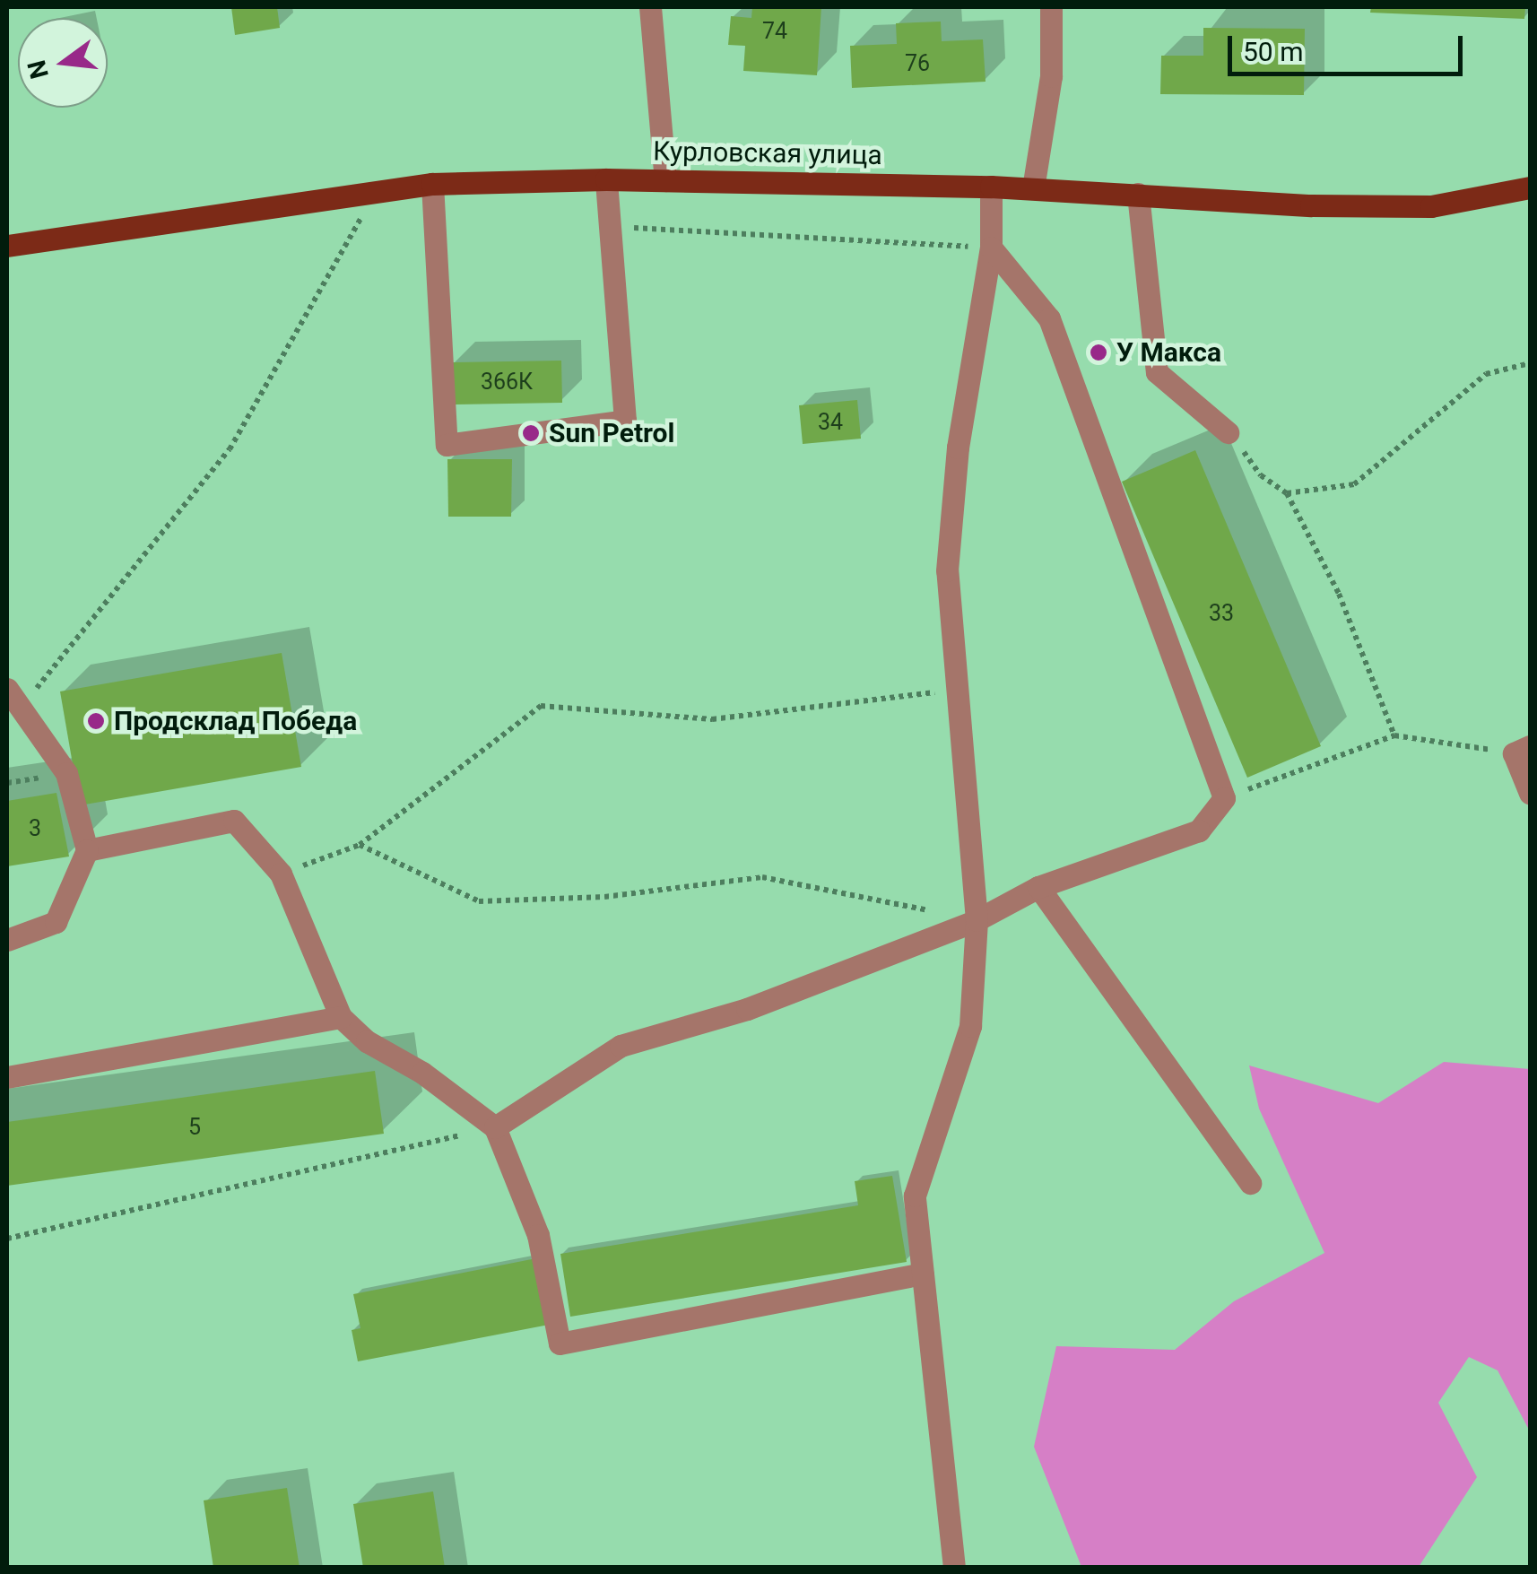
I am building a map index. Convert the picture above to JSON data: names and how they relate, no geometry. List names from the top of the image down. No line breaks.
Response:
{"streets":{"main road":["Курловская улица"]},"places":["У Макса","Sun Petrol","Продсклад Победа"],"house_numbers":["74","76","366К","34","33","3","5"],"scale_bar":"50 m","north":"left"}
